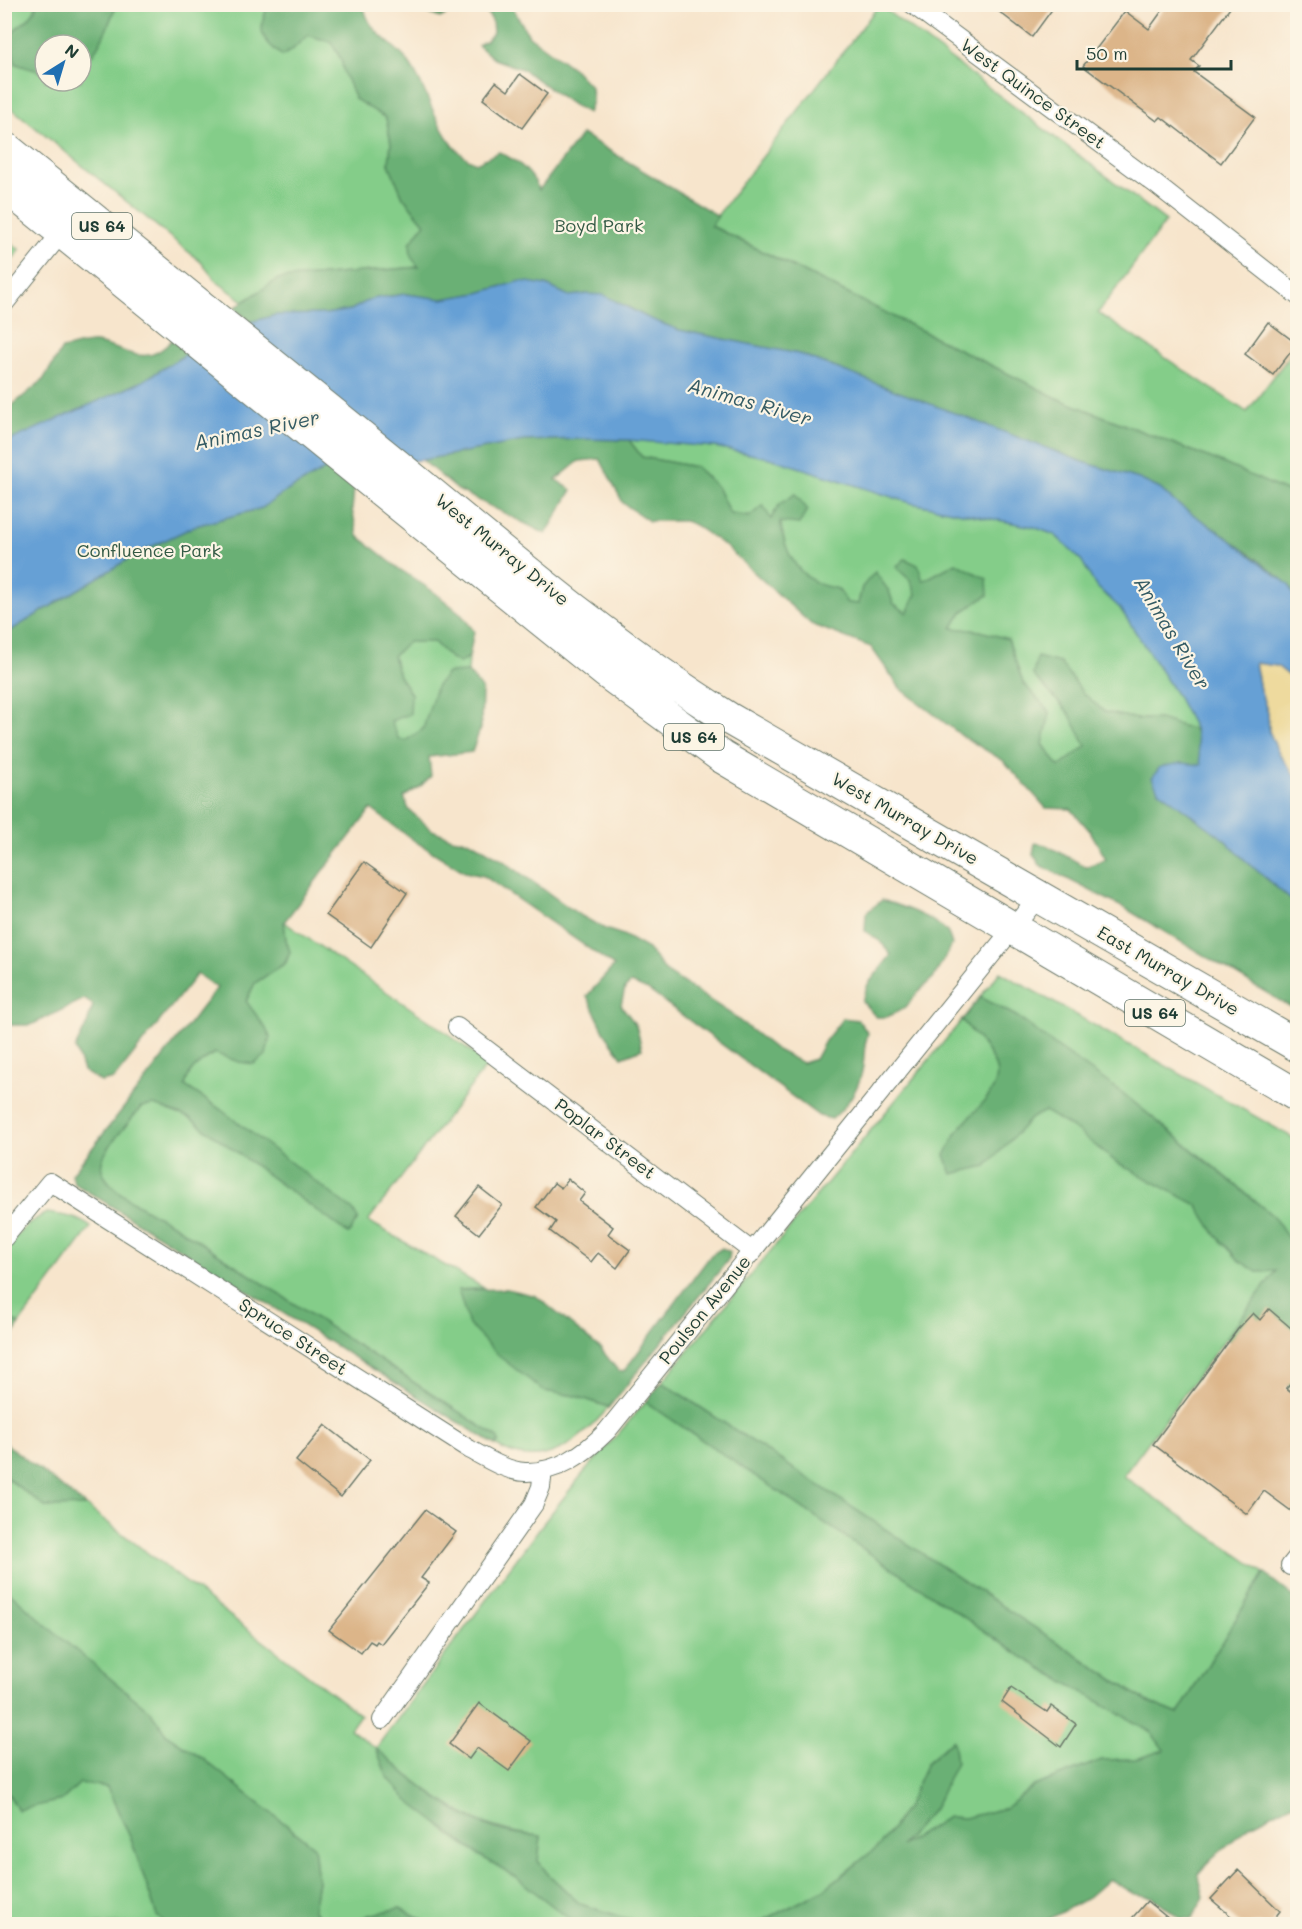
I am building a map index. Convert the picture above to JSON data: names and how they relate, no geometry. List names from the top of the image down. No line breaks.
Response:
{"streets":{"highway":["US 64","West Murray Drive","East Murray Drive"],"street":["West Quince Street","Poplar Street","Poulson Avenue","Spruce Street"]},"crossings":[["US 64","West Murray Drive"],["US 64","Poulson Avenue"],["West Murray Drive","East Murray Drive"],["West Murray Drive","Poulson Avenue"],["East Murray Drive","Poulson Avenue"],["Poplar Street","Poulson Avenue"],["Poulson Avenue","Spruce Street"]],"water":["Animas River"],"parks":["Boyd Park","Confluence Park"],"scale_bar":"50 m","north":"top right"}
